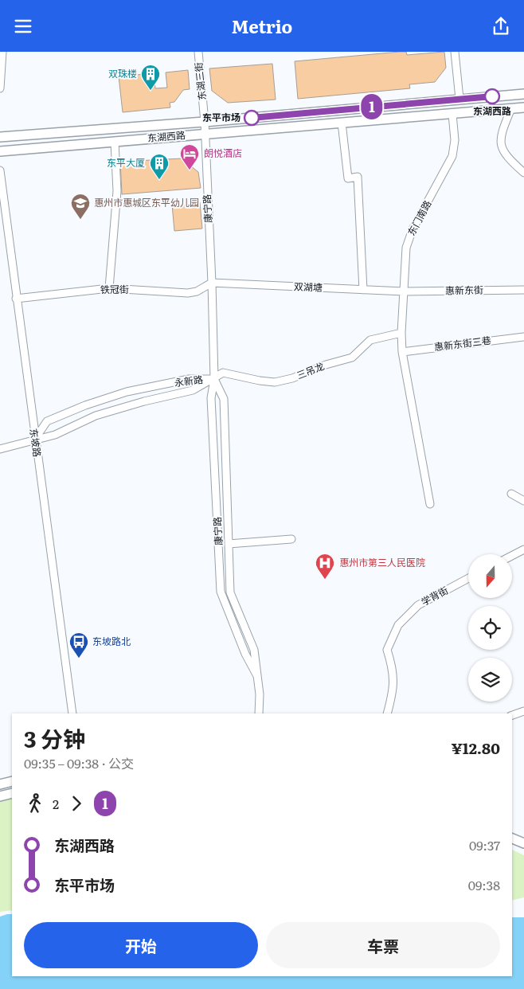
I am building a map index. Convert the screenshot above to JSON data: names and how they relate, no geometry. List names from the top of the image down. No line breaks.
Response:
{"streets":{"main road":["东湖西路"],"street":["东湖三街","康宁路","东门南路","双湖塘","铁冠街","惠新东街","惠新东街三巷","三吊龙","永新路","东坡路","学背街"]},"crossings":[["东湖三街","东湖西路"],["东湖三街","康宁路"],["东湖西路","康宁路"],["东湖西路","东门南路"],["康宁路","双湖塘"],["康宁路","铁冠街"],["康宁路","三吊龙"],["康宁路","永新路"],["东门南路","双湖塘"],["东门南路","惠新东街"],["东门南路","惠新东街三巷"],["东门南路","三吊龙"],["双湖塘","铁冠街"],["双湖塘","惠新东街"],["铁冠街","东坡路"],["三吊龙","永新路"],["永新路","东坡路"]],"places":{"building":["双珠楼","东平大厦"],"other":["东湖西路","东平市场"],"hotel":["朗悦酒店"],"school or university":["惠州市惠城区东平幼儿园"],"hospital":["惠州市第三人民医院"],"bus stop":["东坡路北"]},"lines":["bus line 1"],"north":"bottom","page":{"header":"Metrio","on_map":"1","heading":["3 分钟","09:35 – 09:38 · 公交","¥12.80"],"legs":["2","1"],"list":[{"name":"东湖西路","value":"09:37"},{"name":"东平市场","value":"09:38"}],"buttons":["开始","车票"]}}
